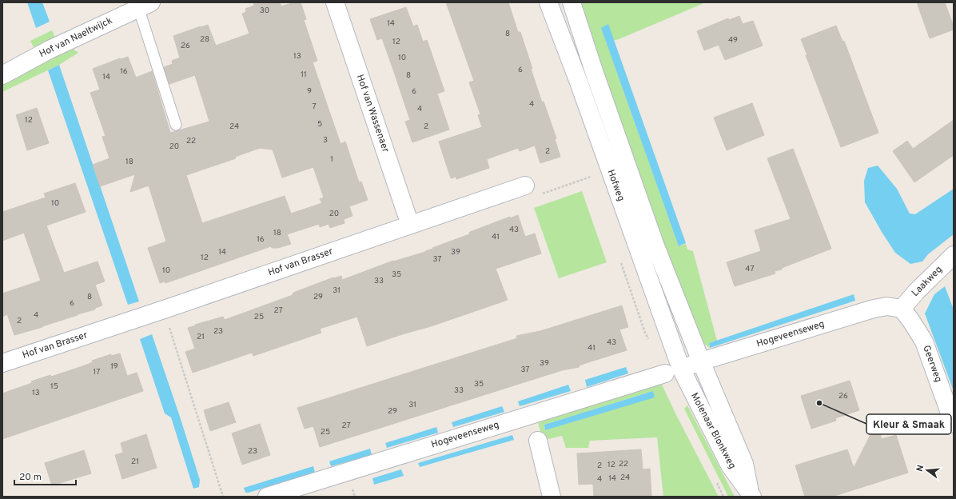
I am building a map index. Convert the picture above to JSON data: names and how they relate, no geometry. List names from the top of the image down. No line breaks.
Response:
{"streets":{"street":["Hof van Naeltwijck","Hof van Wassenaer","Hofweg","Hof van Brasser","Laakweg","Hogeveenseweg","Geerweg","Molenaar Blonkweg"]},"crossings":[["Hof van Wassenaer","Hof van Brasser"],["Hofweg","Hogeveenseweg"],["Hofweg","Molenaar Blonkweg"],["Laakweg","Hogeveenseweg"],["Laakweg","Geerweg"],["Hogeveenseweg","Geerweg"],["Hogeveenseweg","Molenaar Blonkweg"]],"places":["Kleur & Smaak"],"house_numbers":["30","14","8","28","49","12","26","13","10","6","16","11","8","14","9","6","4","7","4","12","5","24","2","3","22","20","2","1","18","10","20","43","18","41","16","14","39","12","37","47","10","35","33","31","8","29","6","27","4","25","2","23","21","43","41","39","19","37","17","35","15","33","13","26","31","29","27","25","23","21","22","12","2","24","14","4"],"scale_bar":"20 m","north":"left"}
